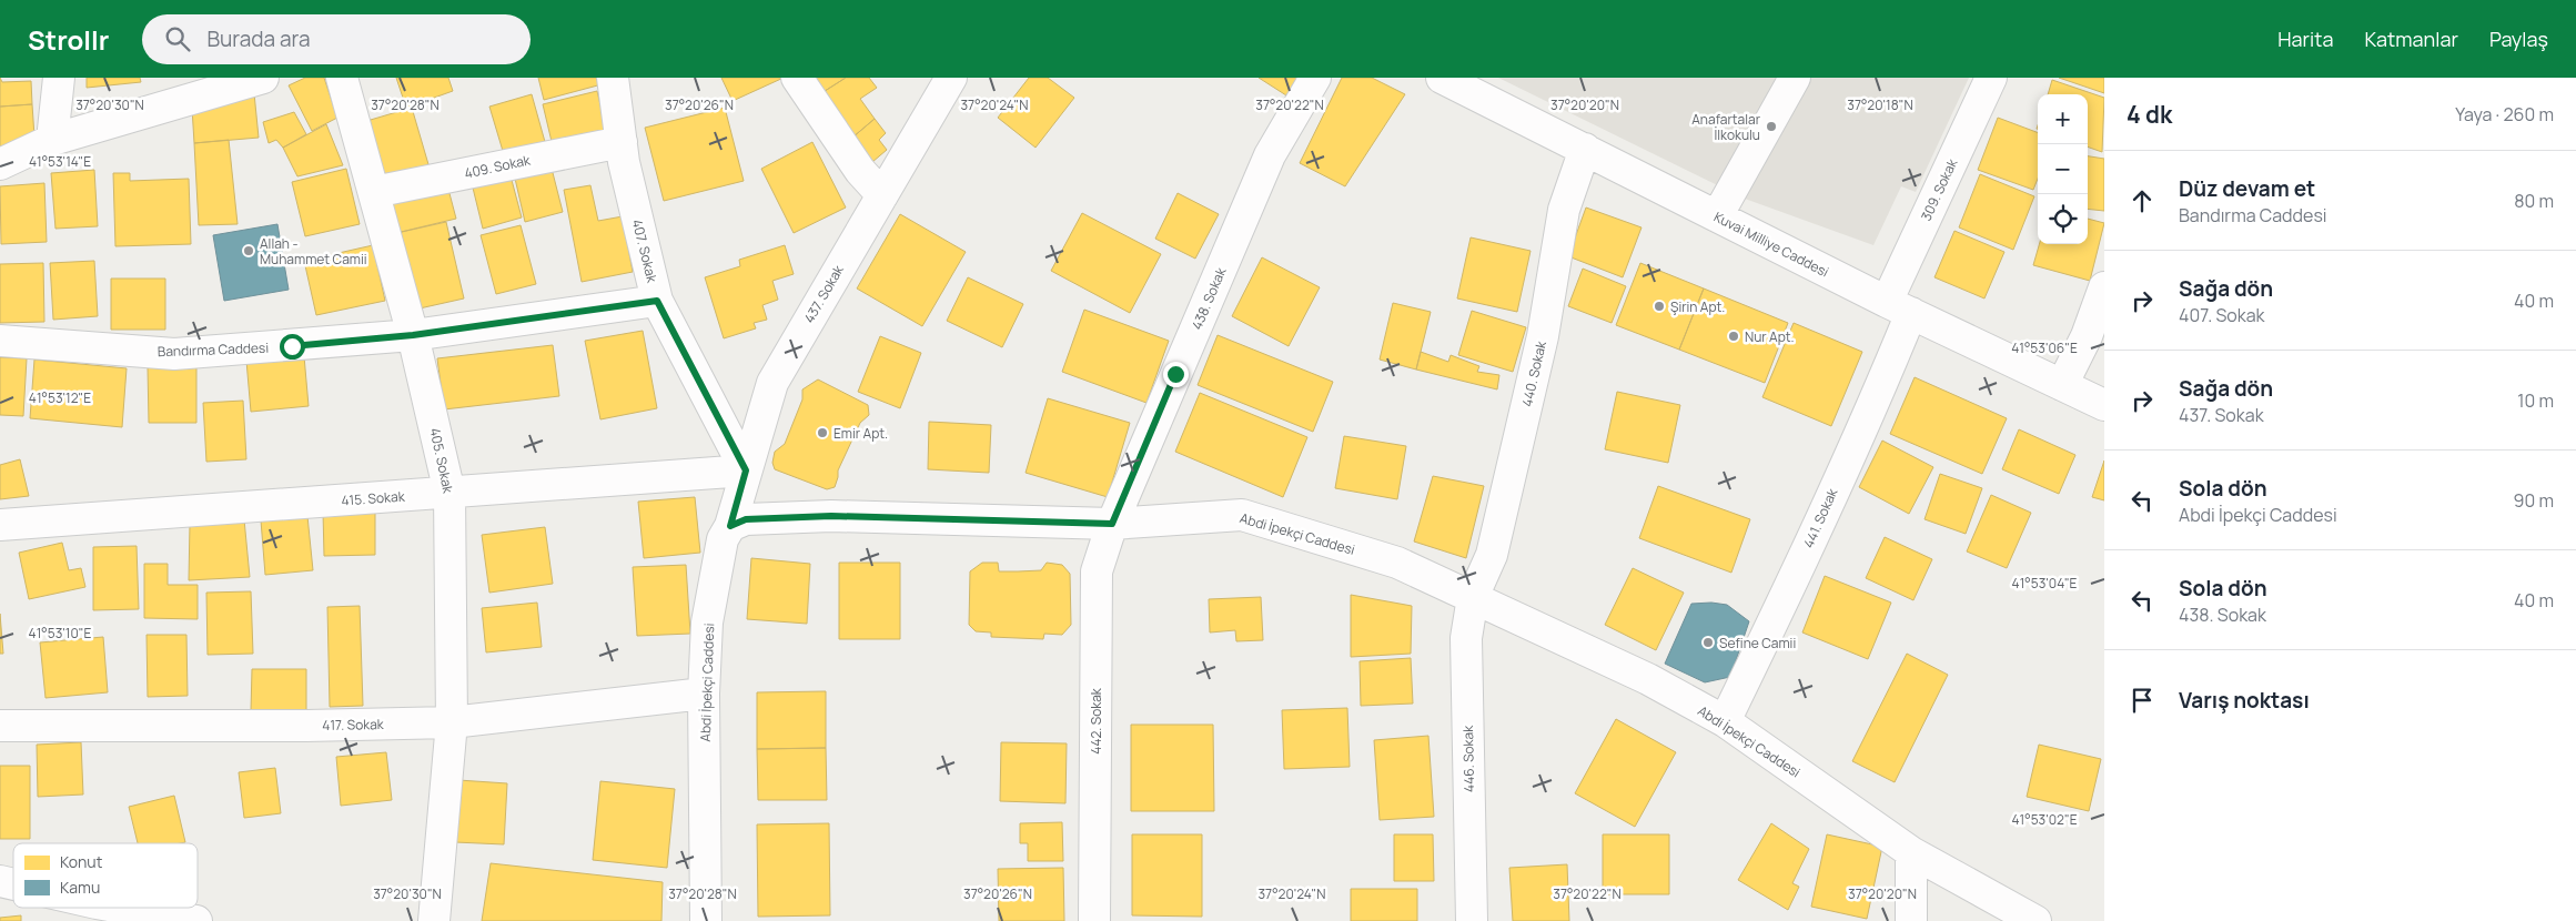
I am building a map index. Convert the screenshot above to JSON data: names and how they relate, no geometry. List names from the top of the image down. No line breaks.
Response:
{"streets":{"street":["409. Sokak","309. Sokak","Kuvai Milliye Caddesi","407. Sokak","437. Sokak","438. Sokak","Bandırma Caddesi","440. Sokak","405. Sokak","415. Sokak","441. Sokak","Abdi İpekçi Caddesi","442. Sokak","417. Sokak","446. Sokak"]},"crossings":[["409. Sokak","407. Sokak"],["409. Sokak","405. Sokak"],["309. Sokak","Kuvai Milliye Caddesi"],["309. Sokak","441. Sokak"],["Kuvai Milliye Caddesi","440. Sokak"],["Kuvai Milliye Caddesi","441. Sokak"],["407. Sokak","437. Sokak"],["407. Sokak","Bandırma Caddesi"],["407. Sokak","415. Sokak"],["437. Sokak","415. Sokak"],["437. Sokak","Abdi İpekçi Caddesi"],["438. Sokak","Abdi İpekçi Caddesi"],["438. Sokak","442. Sokak"],["Bandırma Caddesi","405. Sokak"],["440. Sokak","Abdi İpekçi Caddesi"],["440. Sokak","446. Sokak"],["405. Sokak","415. Sokak"],["405. Sokak","417. Sokak"],["441. Sokak","Abdi İpekçi Caddesi"],["Abdi İpekçi Caddesi","442. Sokak"],["Abdi İpekçi Caddesi","417. Sokak"],["Abdi İpekçi Caddesi","446. Sokak"]],"places":["Anafartalar İlkokulu","Allah - Muhammet Camii","Şirin Apt.","Nur Apt.","Emir Apt.","Sefine Camii"],"legend":["Konut","Kamu"],"page":{"header":"Strollr","search":"Burada ara","nav":["Harita","Katmanlar","Paylaş"],"heading":["4 dk","Yaya · 260 m"],"map_buttons":["+","−"],"list":[["Düz devam et","Bandırma Caddesi","80 m"],["Sağa dön","407. Sokak","40 m"],["Sağa dön","437. Sokak","10 m"],["Sola dön","Abdi İpekçi Caddesi","90 m"],["Sola dön","438. Sokak","40 m"],"Varış noktası"]},"coordinates":["37°20'30\"N","37°20'28\"N","37°20'26\"N","37°20'24\"N","37°20'22\"N","37°20'20\"N","37°20'18\"N","41°53'14\"E","41°53'06\"E","41°53'12\"E","41°53'04\"E","41°53'10\"E","41°53'02\"E"]}
